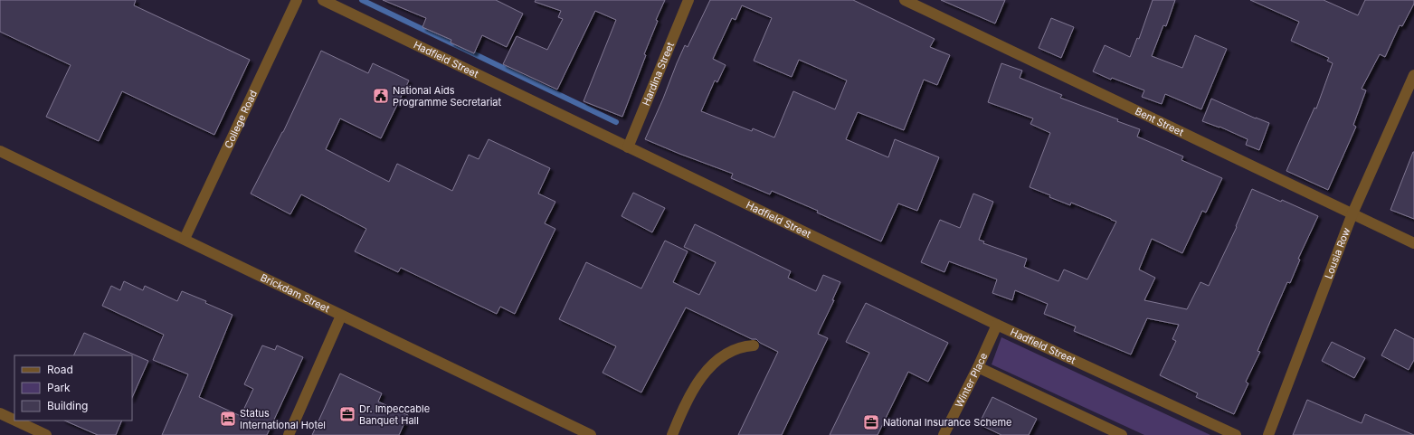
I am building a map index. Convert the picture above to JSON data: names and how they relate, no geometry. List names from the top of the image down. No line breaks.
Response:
{"streets":{"street":["Hadfield Street","Hardina Street","College Road","Bent Street","Lousia Row","Brickdam Street","Winter Place"]},"crossings":[["Hadfield Street","Hardina Street"],["Hadfield Street","Winter Place"],["College Road","Brickdam Street"],["Bent Street","Lousia Row"]],"places":{"public building":["National Aids Programme Secretariat"],"office":["Dr. Impeccable Banquet Hall","National Insurance Scheme"],"hotel":["Status International Hotel"]},"legend":["Road","Park","Building"]}
